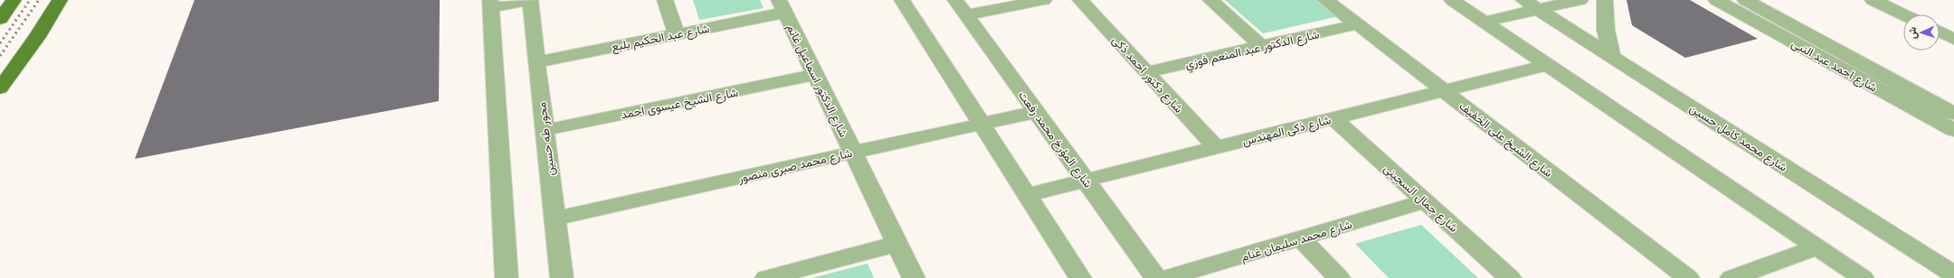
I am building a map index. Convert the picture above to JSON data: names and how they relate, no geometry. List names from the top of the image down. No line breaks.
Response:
{"streets":{"street":["شارع عبد الحكيم بلبع","شارع الدكتور عبد المنعم فوزي","شارع احمد عبد النبى","شارع دكتور احمد ذكى","شارع الدكتور اسماعيل غانم","شارع الشيخ عيسوى احمد","شارع ذكى المهندس","شارع محمد كامل حسين","محور طه حسين","شارع المؤرخ محمد رفعت","شارع الشيخ على الخفيف","شارع محمد صبرى منصور","شارع جمال السجينى","شارع محمد سليمان غنام"]},"crossings":[["شارع عبد الحكيم بلبع","شارع الدكتور اسماعيل غانم"],["شارع عبد الحكيم بلبع","محور طه حسين"],["شارع الدكتور عبد المنعم فوزي","شارع دكتور احمد ذكى"],["شارع الدكتور عبد المنعم فوزي","شارع الشيخ على الخفيف"],["شارع دكتور احمد ذكى","شارع ذكى المهندس"],["شارع الدكتور اسماعيل غانم","شارع الشيخ عيسوى احمد"],["شارع الدكتور اسماعيل غانم","شارع محمد صبرى منصور"],["شارع الشيخ عيسوى احمد","محور طه حسين"],["شارع ذكى المهندس","شارع المؤرخ محمد رفعت"],["شارع ذكى المهندس","شارع الشيخ على الخفيف"],["شارع ذكى المهندس","شارع جمال السجينى"],["محور طه حسين","شارع محمد صبرى منصور"],["شارع المؤرخ محمد رفعت","شارع محمد صبرى منصور"],["شارع جمال السجينى","شارع محمد سليمان غنام"]],"north":"left"}
